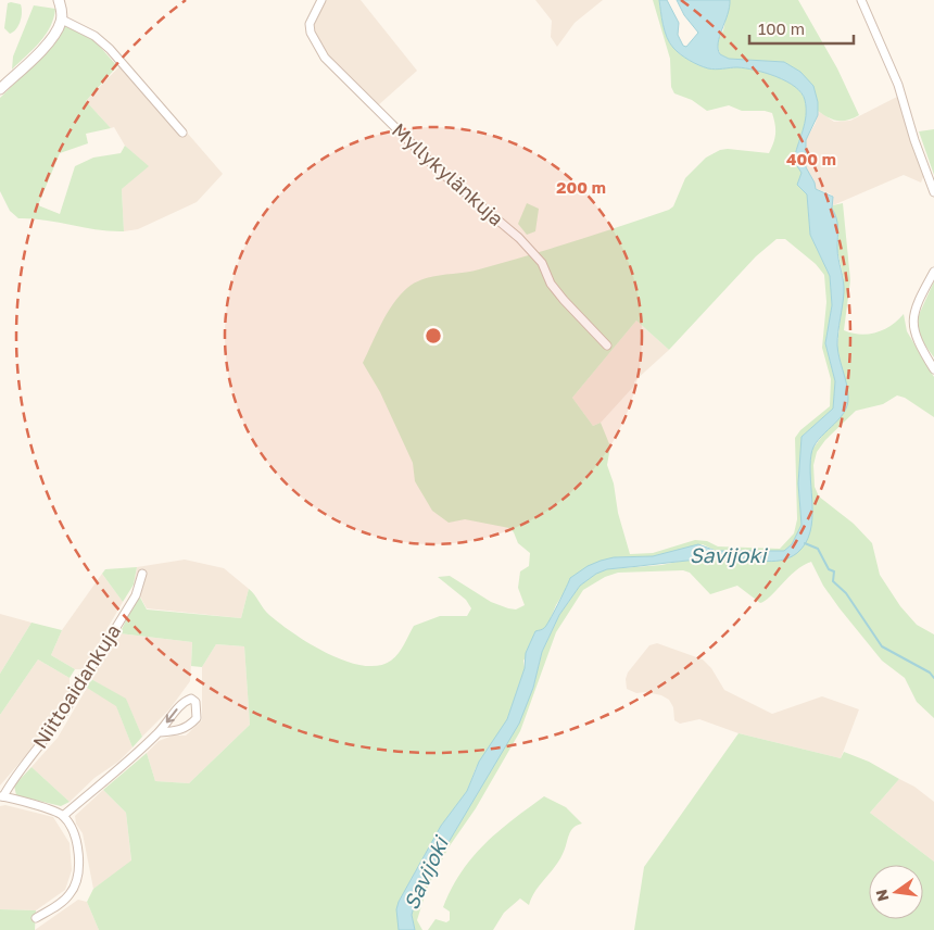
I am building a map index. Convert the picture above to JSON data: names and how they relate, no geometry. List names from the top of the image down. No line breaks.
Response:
{"streets":{"street":["Myllykylänkuja","Niittoaidankuja"]},"water":["Savijoki"],"scale_bar":"100 m","north":"left","rings":["400 m","200 m"]}
